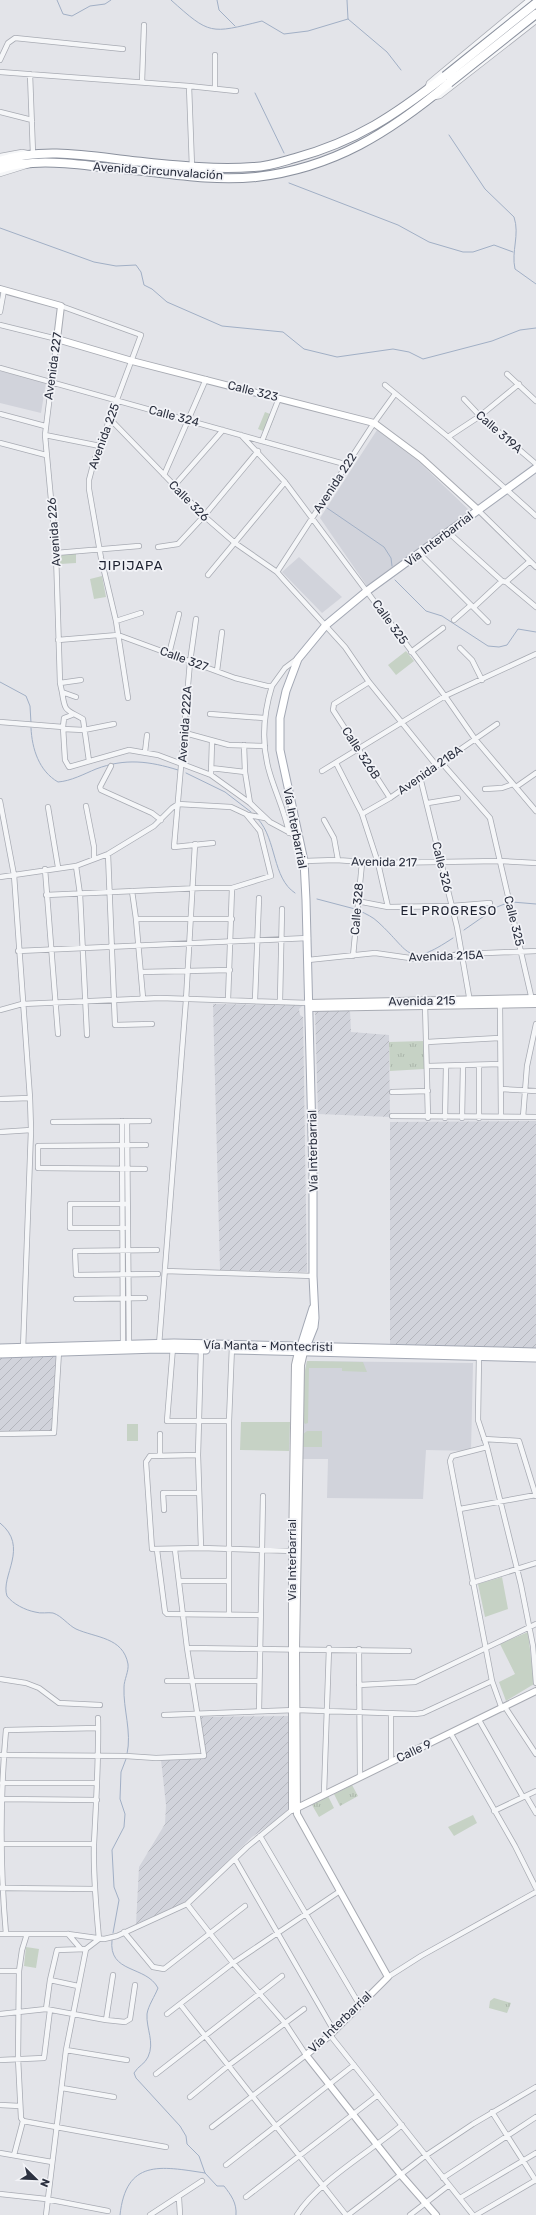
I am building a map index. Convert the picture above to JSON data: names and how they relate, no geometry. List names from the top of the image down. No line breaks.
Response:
{"streets":{"highway":["Avenida Circunvalación"],"main road":["Vía Interbarrial","Vía Manta - Montecristi"],"street":["Avenida 227","Calle 323","Calle 324","Calle 319A","Avenida 225","Avenida 222","Calle 326","Avenida 226","Calle 325","Calle 327","Avenida 222A","Calle 326B","Avenida 218A","Avenida 217","Calle 328","Avenida 215A","Avenida 215","Calle 9"]},"crossings":[["Avenida 227","Calle 323"],["Avenida 227","Calle 324"],["Avenida 227","Avenida 225"],["Avenida 227","Avenida 226"],["Calle 323","Avenida 225"],["Calle 323","Avenida 222"],["Calle 323","Vía Interbarrial"],["Calle 324","Avenida 225"],["Calle 324","Avenida 222"],["Calle 324","Calle 325"],["Avenida 225","Calle 326"],["Avenida 225","Calle 327"],["Avenida 222","Calle 326"],["Avenida 222","Calle 325"],["Calle 326","Avenida 218A"],["Calle 326","Avenida 217"],["Calle 326","Avenida 215A"],["Calle 326","Avenida 215"],["Avenida 226","Calle 327"],["Vía Interbarrial","Calle 325"],["Vía Interbarrial","Avenida 217"],["Vía Interbarrial","Avenida 215A"],["Vía Interbarrial","Avenida 215"],["Vía Interbarrial","Vía Manta - Montecristi"],["Vía Interbarrial","Calle 9"],["Calle 325","Avenida 218A"],["Calle 325","Avenida 217"],["Calle 325","Avenida 215A"],["Calle 325","Avenida 215"],["Calle 327","Avenida 222A"],["Calle 326B","Avenida 218A"],["Avenida 217","Calle 328"],["Calle 328","Avenida 215A"]],"districts":["JIPIJAPA","EL PROGRESO"],"north":"bottom right"}
